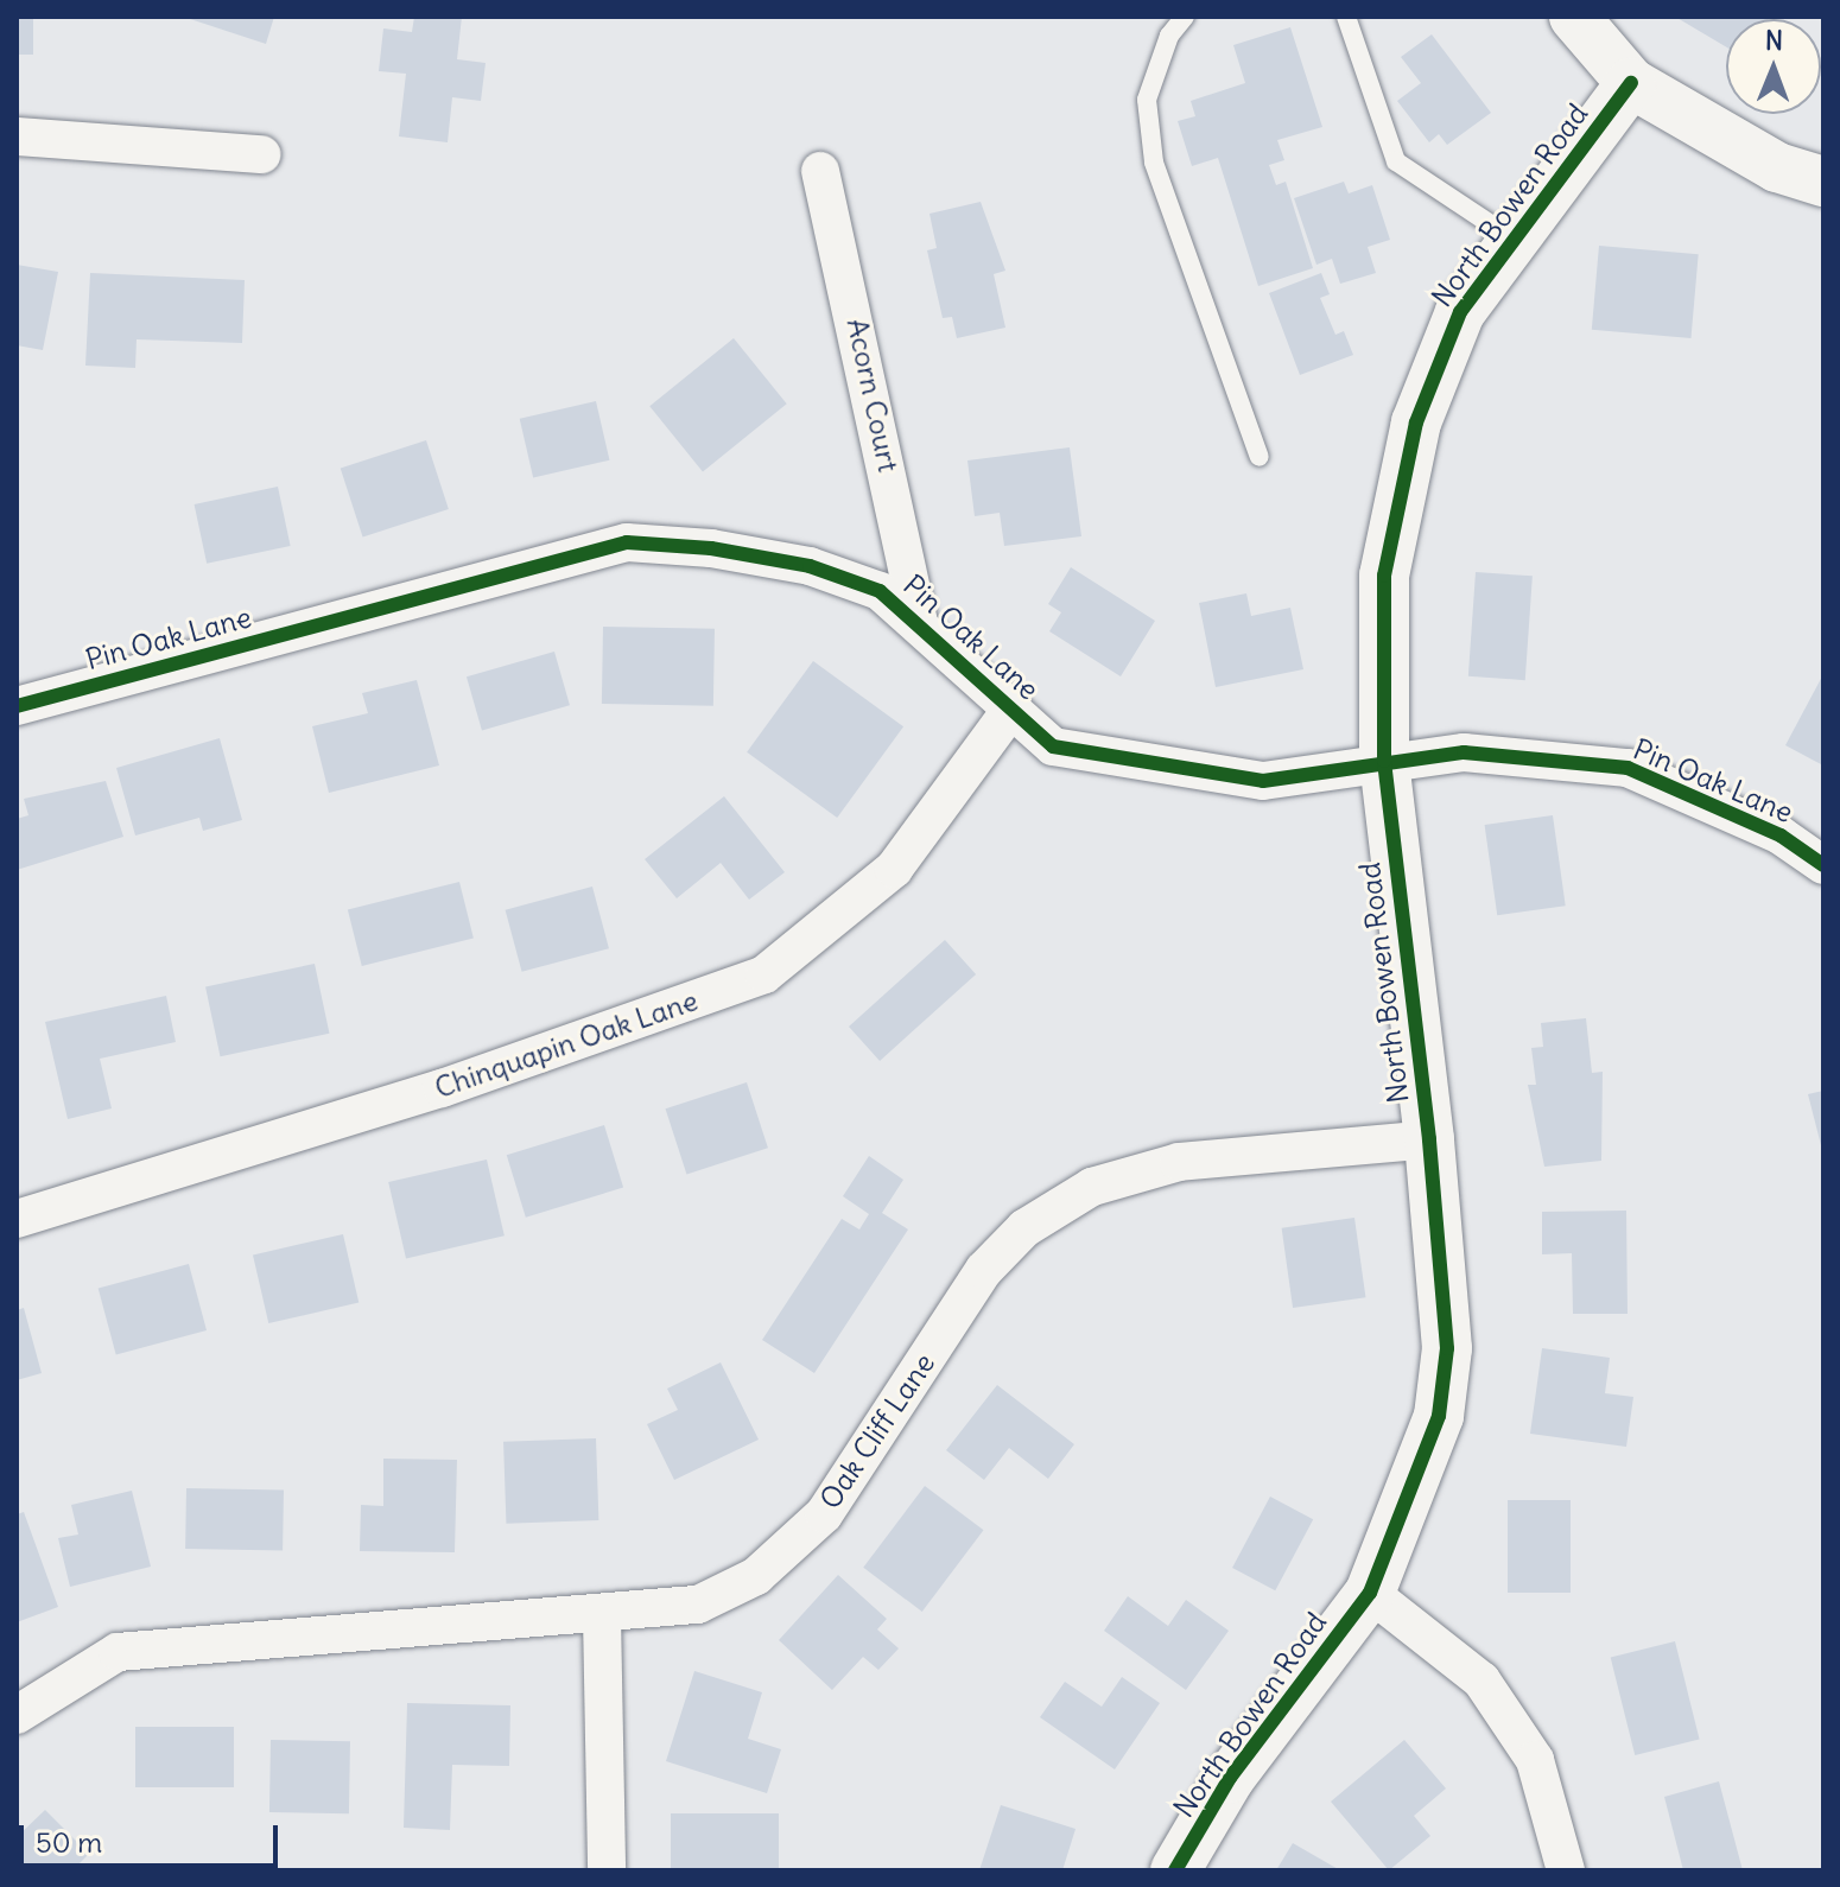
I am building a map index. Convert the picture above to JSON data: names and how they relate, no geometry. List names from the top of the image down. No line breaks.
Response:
{"streets":{"street":["North Bowen Road","Acorn Court","Pin Oak Lane","Chinquapin Oak Lane","Oak Cliff Lane"]},"crossings":[["North Bowen Road","Pin Oak Lane"],["North Bowen Road","Oak Cliff Lane"],["Acorn Court","Pin Oak Lane"],["Pin Oak Lane","Chinquapin Oak Lane"]],"scale_bar":"50 m","north":"top"}
